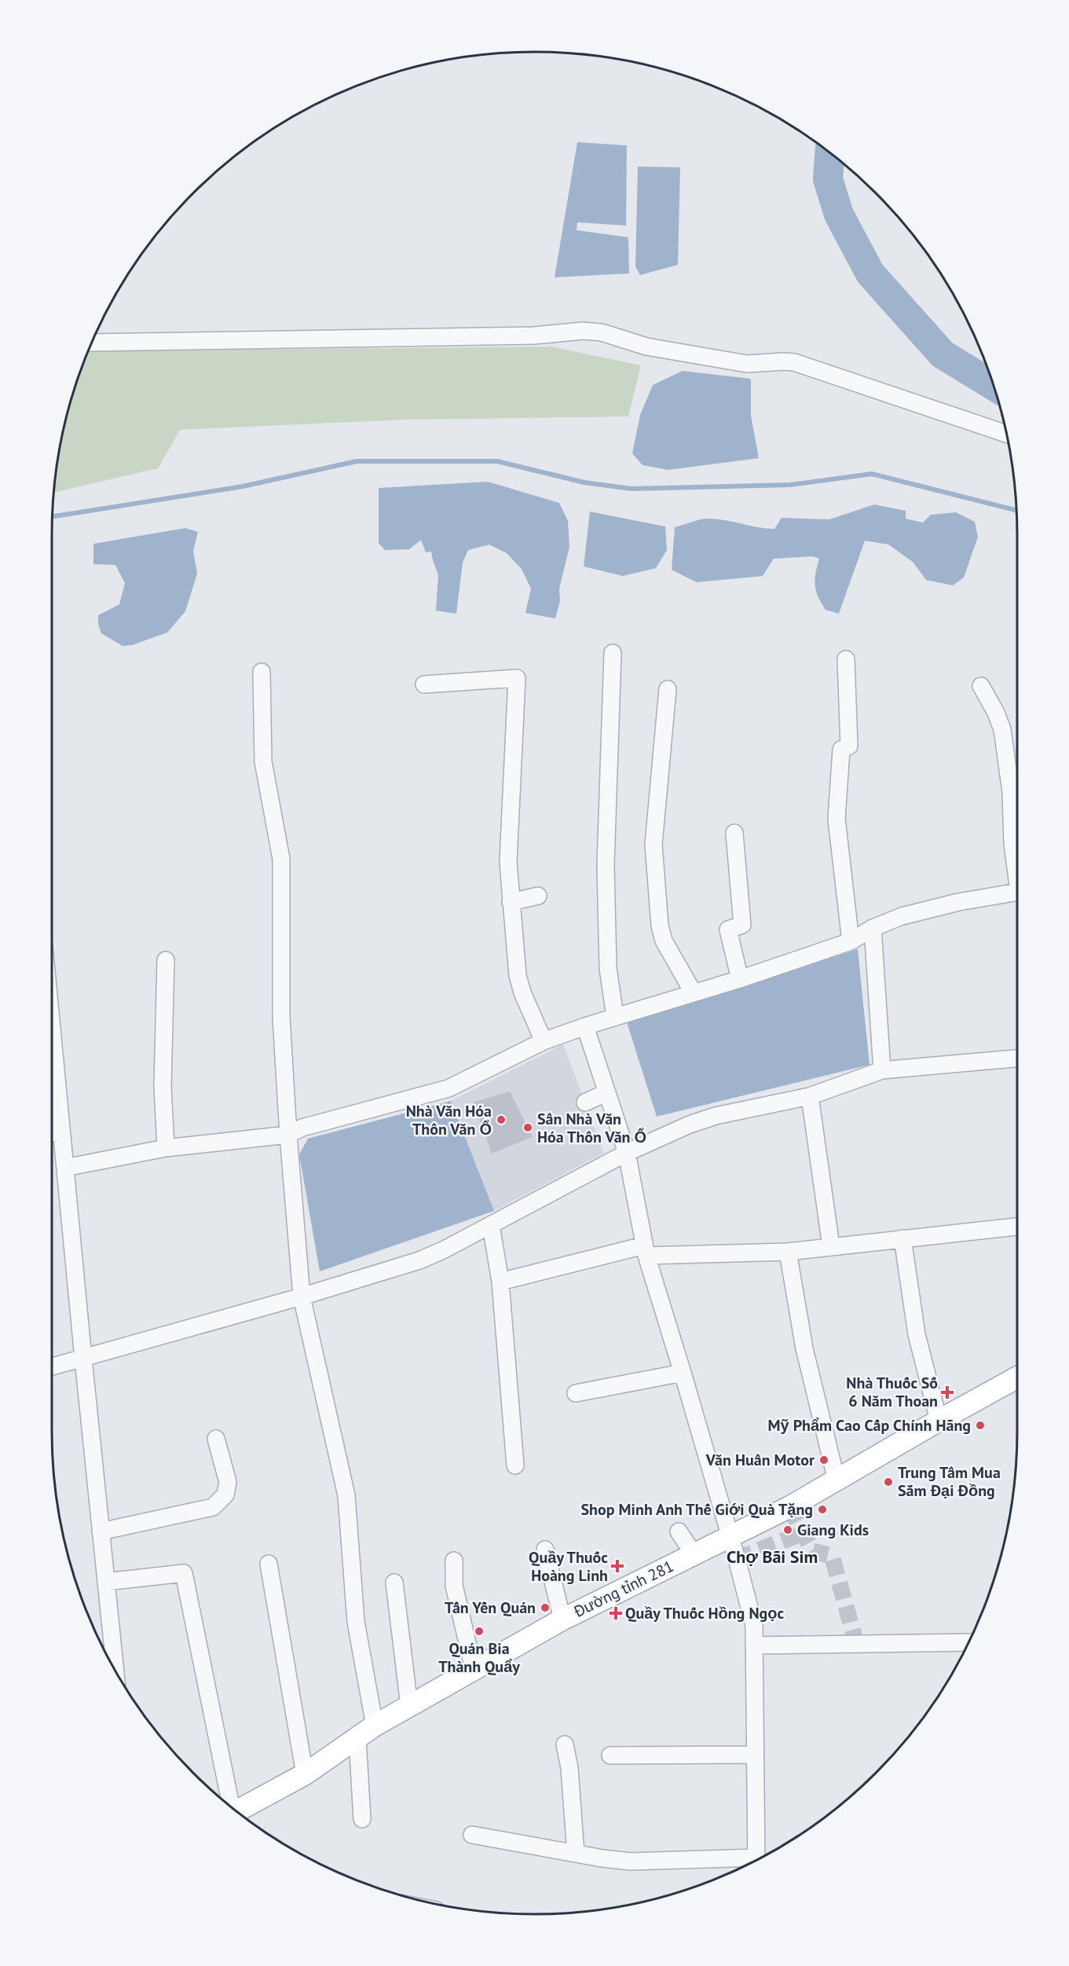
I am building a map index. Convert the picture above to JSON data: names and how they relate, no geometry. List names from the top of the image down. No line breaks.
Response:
{"streets":{"main road":["Đường tỉnh 281"]},"districts":["Chợ Bãi Sim"],"places":{"other":["Nhà Văn Hóa Thôn Văn Ổ","Sân Nhà Văn Hóa Thôn Văn Ổ","Mỹ Phẩm Cao Cấp Chính Hãng","Văn Huân Motor","Trung Tâm Mua Sắm Đại Đồng","Shop Minh Anh Thế Giới Quà Tặng","Giang Kids","Tấn Yến Quán","Quán Bia Thành Quẩy"],"health":["Nhà Thuốc Số 6 Năm Thoan","Quầy Thuốc Hoàng Linh","Quầy Thuốc Hồng Ngọc"]}}
